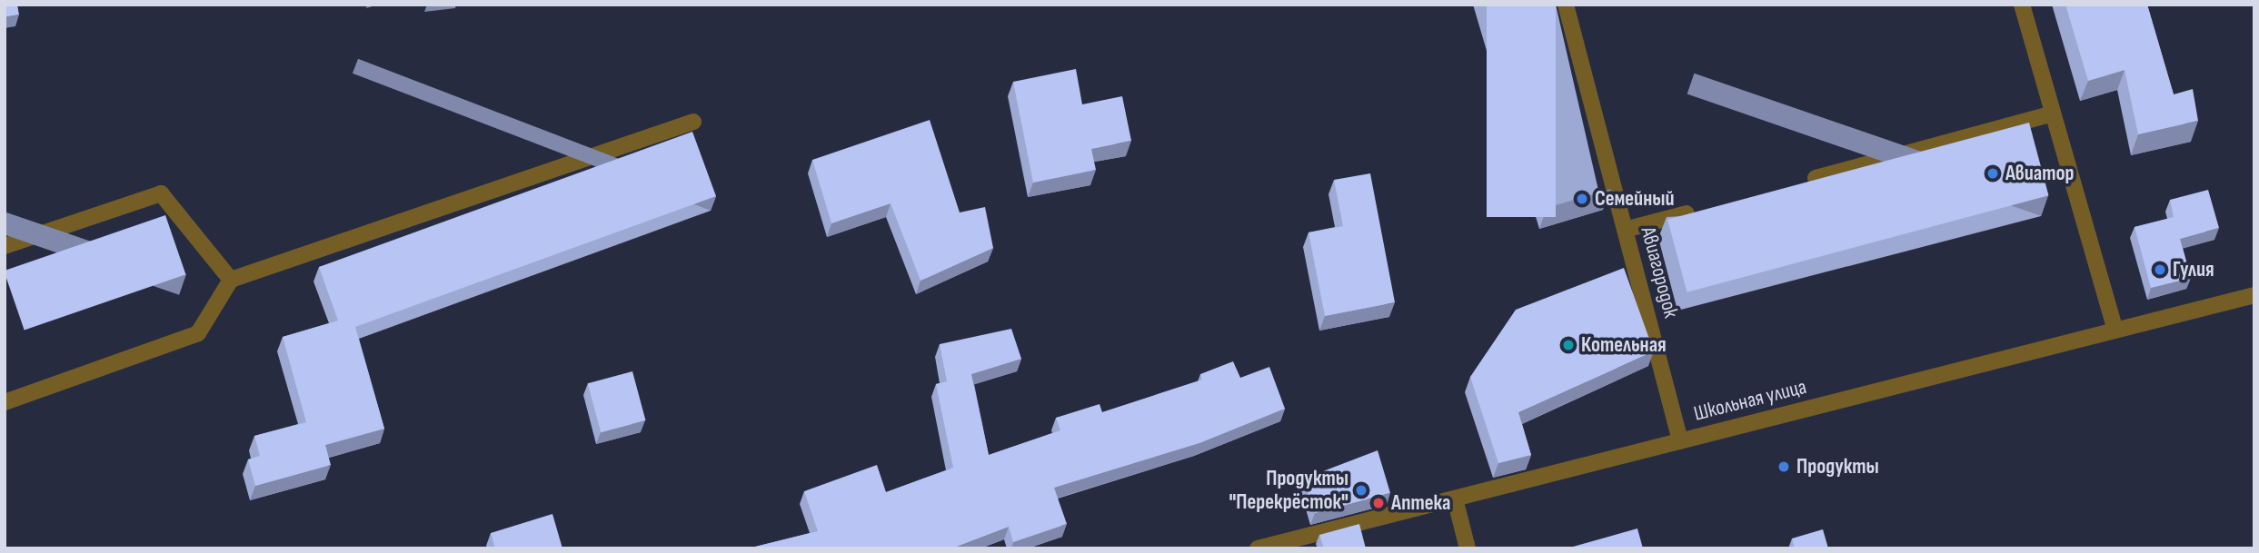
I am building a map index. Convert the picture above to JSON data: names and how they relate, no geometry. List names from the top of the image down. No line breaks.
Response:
{"streets":{"street":["Авиагородок","Школьная улица"]},"crossings":[["Авиагородок","Школьная улица"]],"places":["Авиатор","Семейный","Гулия","Котельная","Продукты","Продукты \"Перекрёсток\"","Аптека"]}
